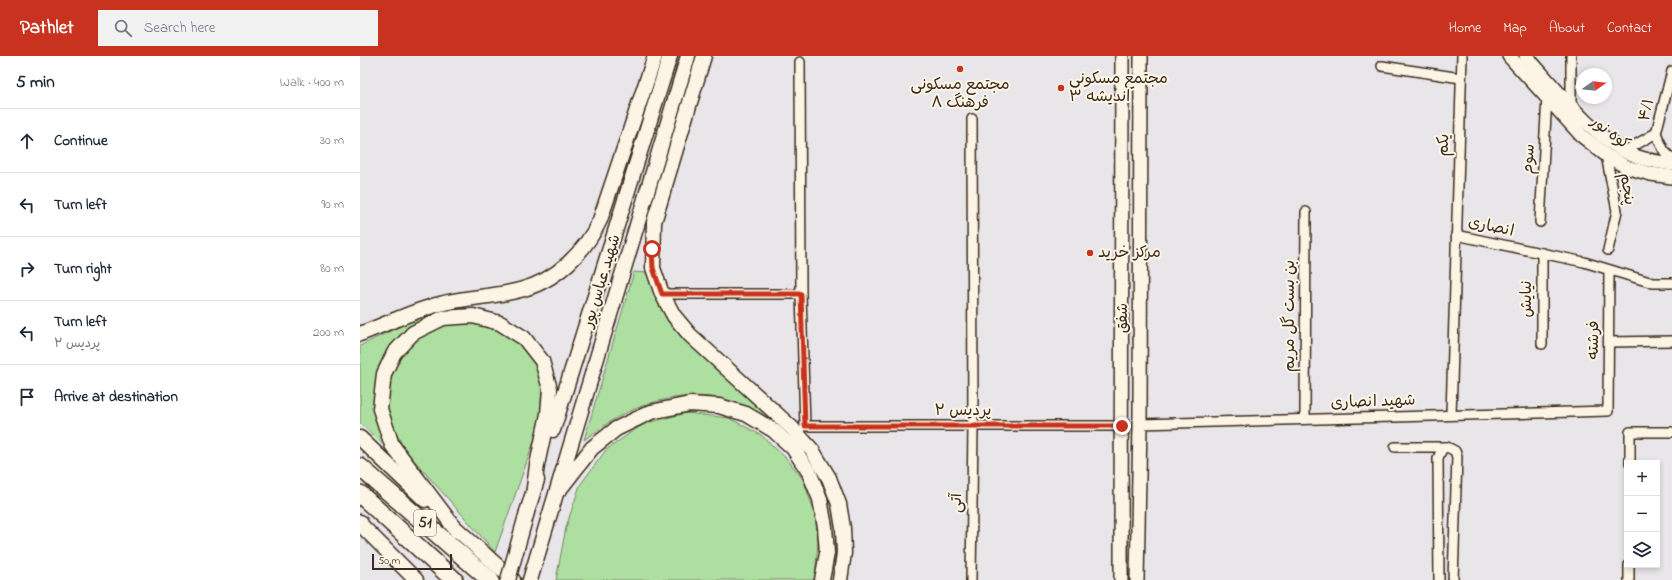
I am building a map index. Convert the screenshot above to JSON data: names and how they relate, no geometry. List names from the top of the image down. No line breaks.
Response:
{"streets":{"highway":["51"],"main road":["کوه نور","شهید عباس پور","شفق"],"street":["۴/۱","یکم","سوم","پنجم","انصاری","نیایش","بن بست گل مریم","فرشته","شهید انصاری","پردیس ۲","آتی"]},"crossings":[["کوه نور","سوم"],["کوه نور","پنجم"],["یکم","انصاری"],["انصاری","نیایش"],["انصاری","فرشته"],["انصاری","شهید انصاری"],["بن بست گل مریم","شهید انصاری"],["شفق","شهید انصاری"],["شفق","پردیس ۲"],["فرشته","شهید انصاری"],["پردیس ۲","آتی"]],"places":["مجتمع مسکونی فرهنگ ۸","مجتمع مسکونی اندیشه ۳","مرکز خرید"],"scale_bar":"50 m","north":"right","page":{"header":"Pathlet","search":"Search here","nav":["Home","Map","About","Contact"],"heading":["5 min","Walk · 400 m"],"list":[["Continue","30 m"],["Turn left","90 m"],["Turn right","80 m"],["Turn left","پردیس ۲","200 m"],"Arrive at destination"],"map_buttons":["+","−"],"scale":"50 m"}}
